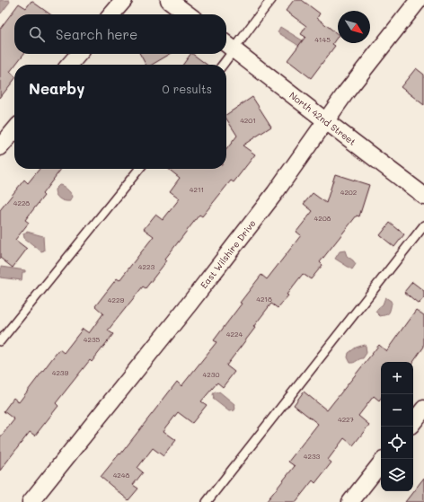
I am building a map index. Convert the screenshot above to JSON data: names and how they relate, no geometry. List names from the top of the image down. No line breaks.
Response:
{"streets":{"street":["North 42nd Street","East Wilshire Drive"]},"crossings":[["North 42nd Street","East Wilshire Drive"]],"house_numbers":["4145","4201","4211","4202","4228","4208","4223","4218","4229","4224","4235","4239","4230","4227","4233","4248"],"north":"bottom right","page":{"search":"Search here","heading":["Nearby","0 results"],"map_buttons":["+","−"]}}
